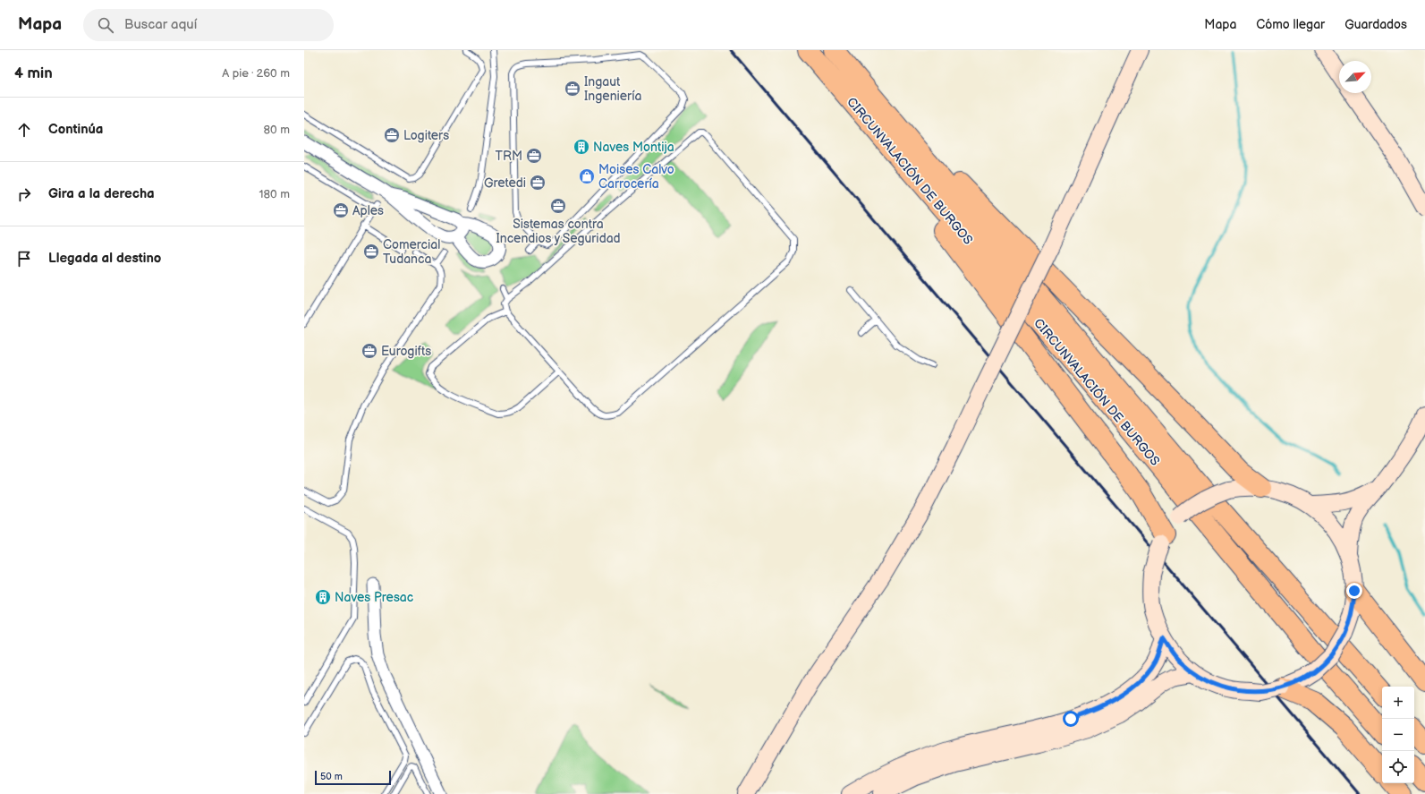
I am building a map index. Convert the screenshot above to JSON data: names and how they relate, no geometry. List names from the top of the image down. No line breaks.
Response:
{"streets":{"highway":["CIRCUNVALACIÓN DE BURGOS"]},"places":{"office":["Ingaut Ingeniería","Logiters","TRM","Gretedi","Sistemas contra Incendios y Seguridad","Aples","Comercial Tudanca","Eurogifts"],"building":["Naves Montija","Naves Presac"],"shop":["Moises Calvo Carrocería"]},"scale_bar":"50 m","north":"top right","page":{"header":"Mapa","search":"Buscar aquí","nav":["Mapa","Cómo llegar","Guardados"],"heading":["4 min","A pie · 260 m"],"list":[["Continúa","80 m"],["Gira a la derecha","180 m"],"Llegada al destino"],"map_buttons":["+","−"],"scale":"50 m"}}
